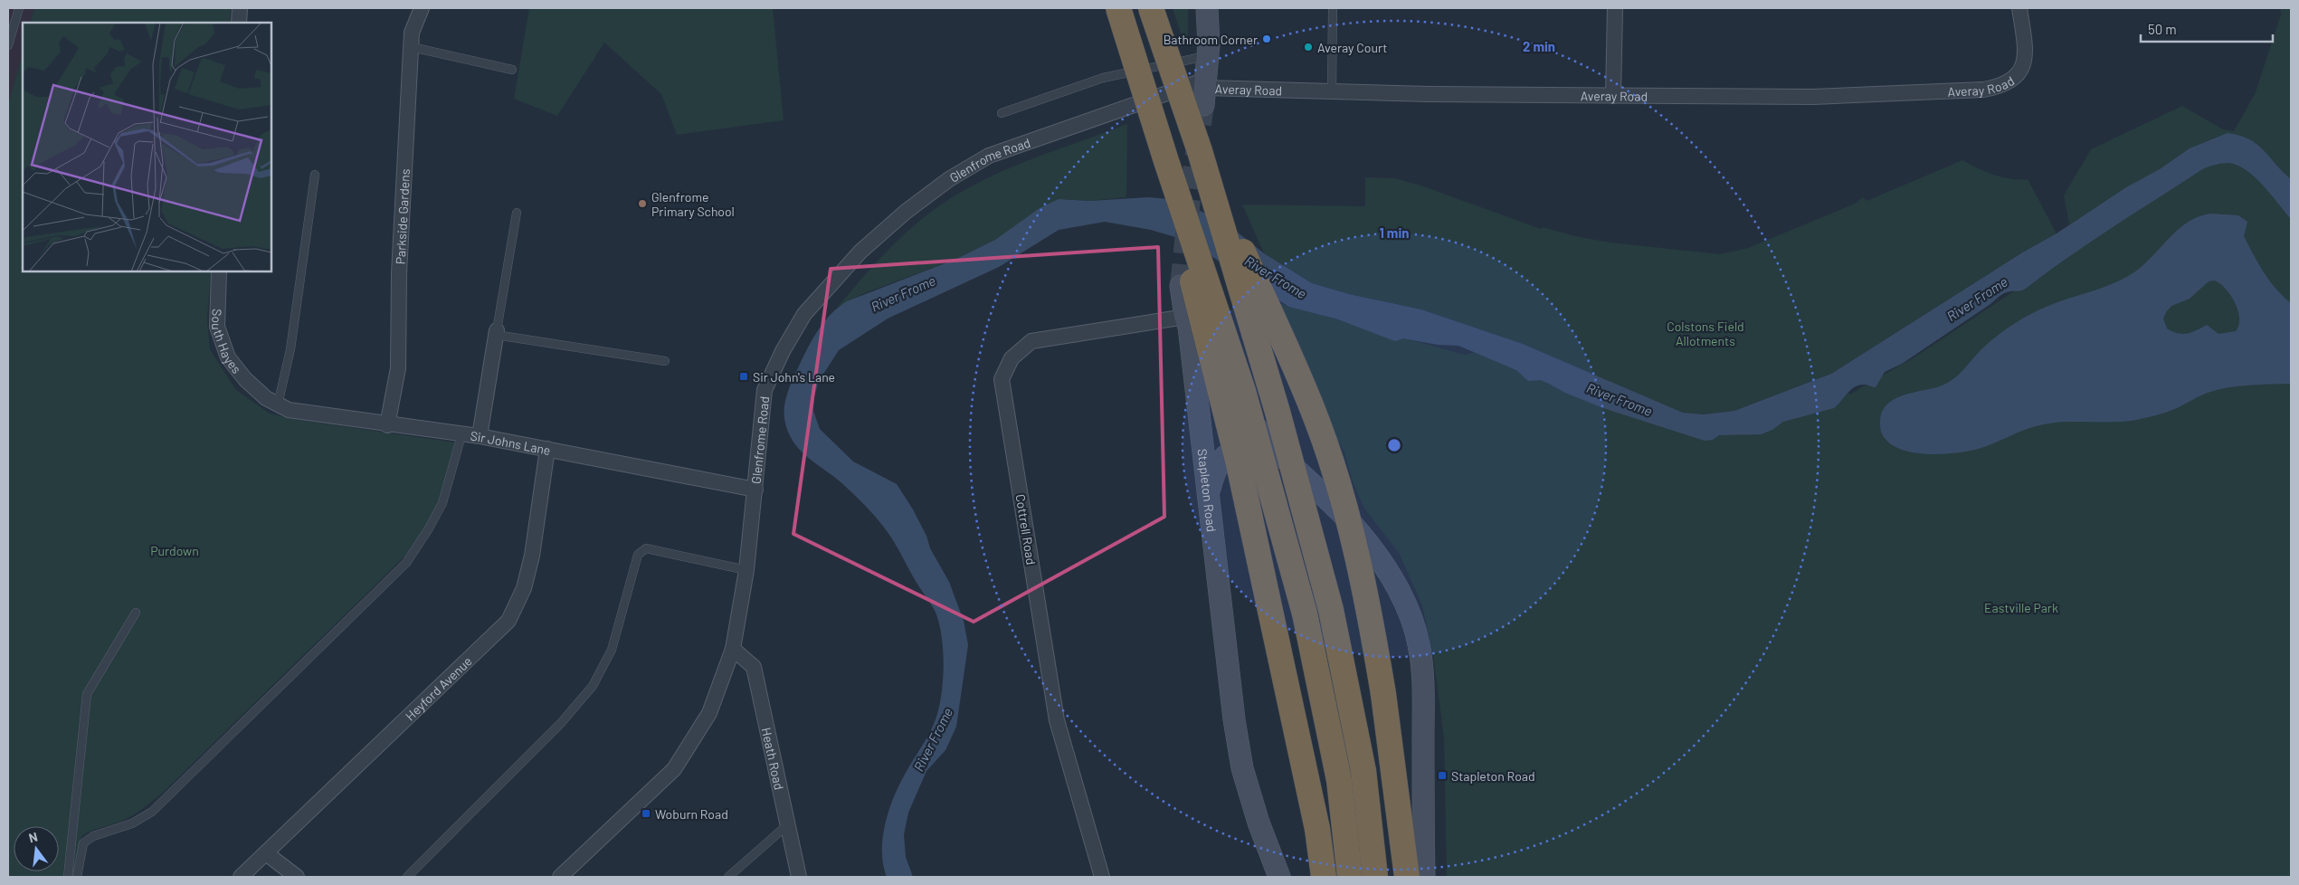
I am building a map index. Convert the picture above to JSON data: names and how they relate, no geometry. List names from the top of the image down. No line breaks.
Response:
{"streets":{"main road":["Stapleton Road"],"street":["Averay Road","Glenfrome Road","Parkside Gardens","South Hayes","Sir Johns Lane","Cottrell Road","Heyford Avenue","Heath Road"]},"crossings":[["Averay Road","Glenfrome Road"],["Glenfrome Road","Sir Johns Lane"],["Glenfrome Road","Heath Road"],["Parkside Gardens","Sir Johns Lane"],["South Hayes","Sir Johns Lane"],["Sir Johns Lane","Heyford Avenue"],["Stapleton Road","Cottrell Road"]],"water":["River Frome"],"parks":["Colstons Field Allotments","Purdown","Eastville Park"],"places":{"other":["Bathroom Corner","Averay Court","Glenfrome Primary School"],"transit":["Sir John's Lane","Stapleton Road","Woburn Road"]},"scale_bar":"50 m","north":"top","rings":["2 min","1 min"]}
